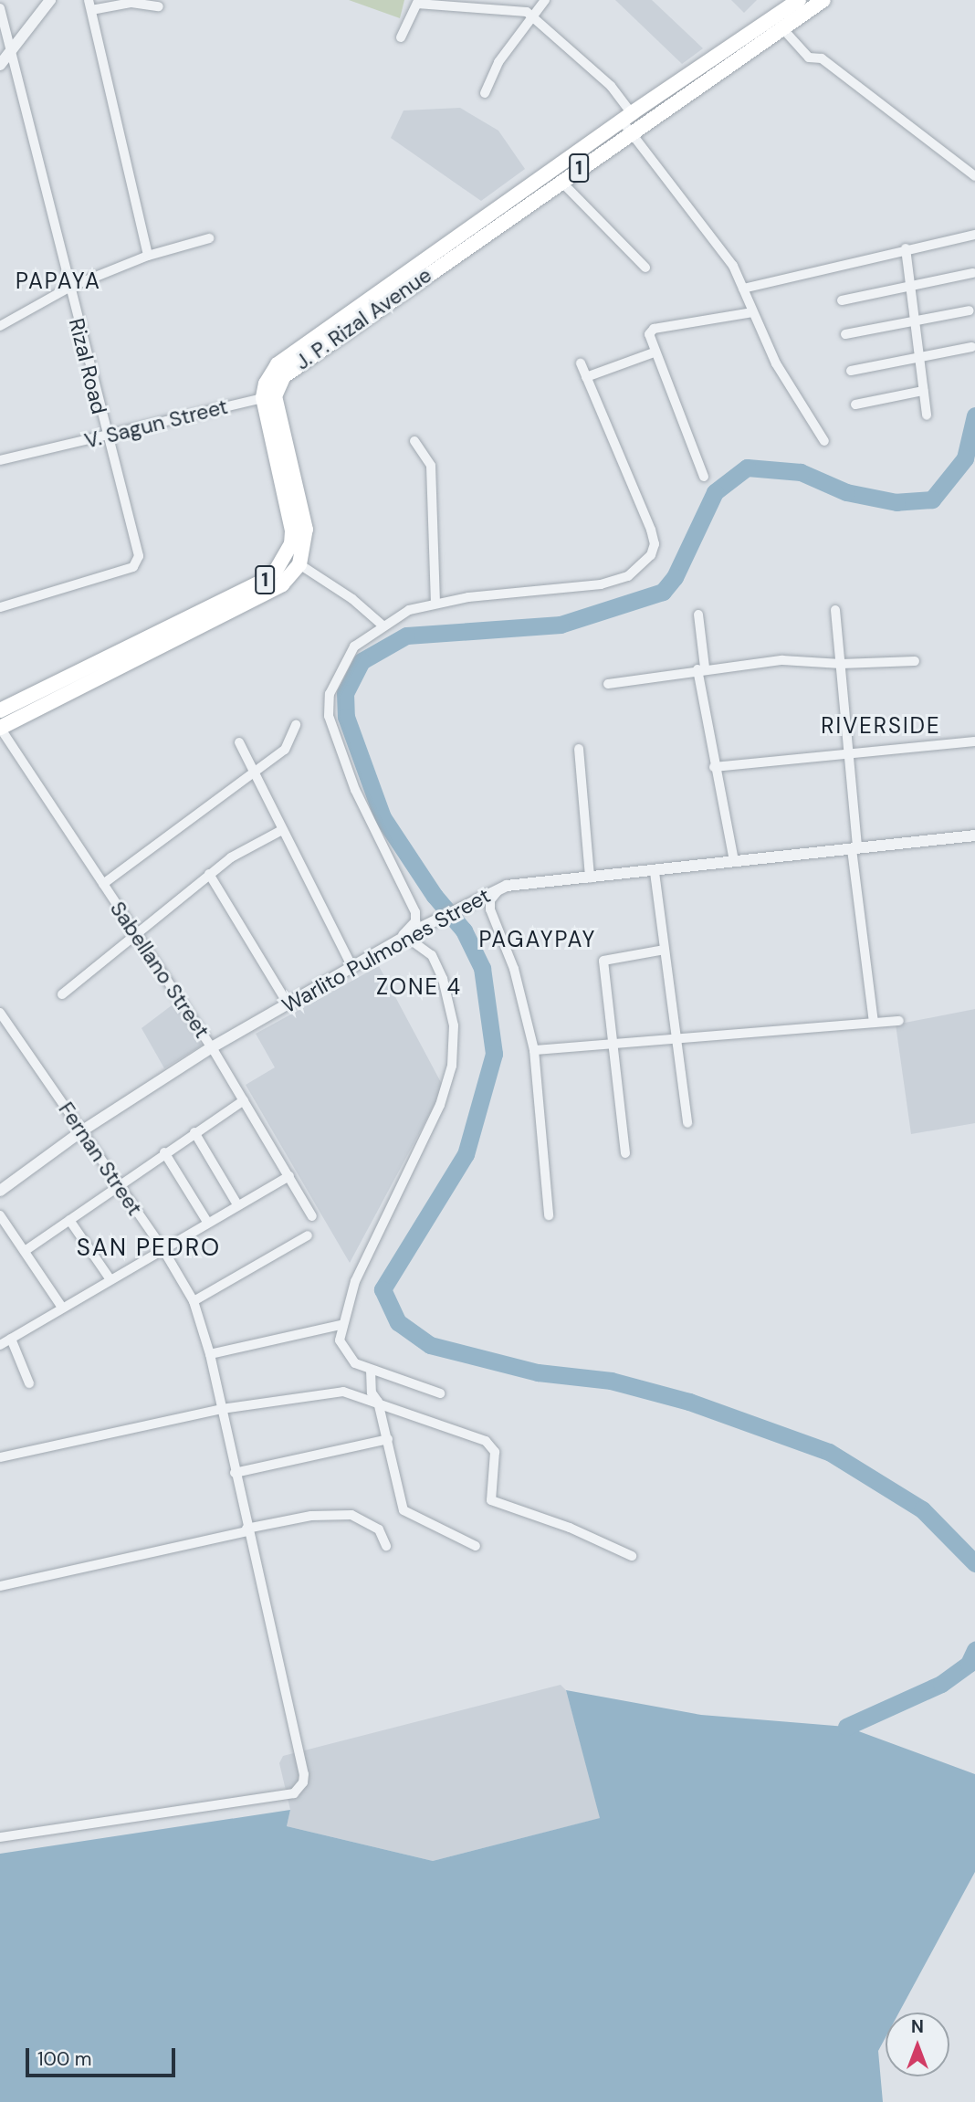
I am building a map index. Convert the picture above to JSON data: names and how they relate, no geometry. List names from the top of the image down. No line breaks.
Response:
{"streets":{"main road":["1","J. P. Rizal Avenue"],"street":["Rizal Road","V. Sagun Street","Warlito Pulmones Street","Sabellano Street","Fernan Street"]},"crossings":[["1","J. P. Rizal Avenue"],["1","V. Sagun Street"],["1","Sabellano Street"],["J. P. Rizal Avenue","V. Sagun Street"],["Rizal Road","V. Sagun Street"],["Warlito Pulmones Street","Sabellano Street"],["Warlito Pulmones Street","Fernan Street"]],"districts":["PAPAYA","RIVERSIDE","PAGAYPAY","ZONE 4","SAN PEDRO"],"scale_bar":"100 m","north":"top"}
